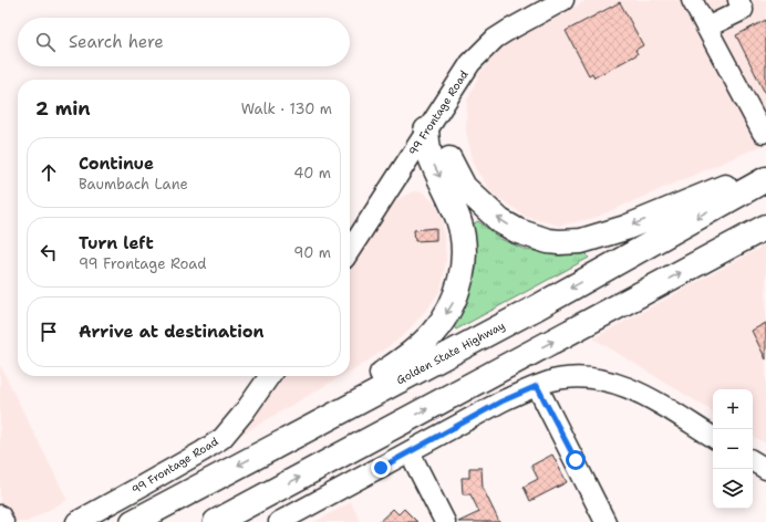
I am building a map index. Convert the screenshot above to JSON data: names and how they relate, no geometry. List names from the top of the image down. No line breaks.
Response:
{"streets":{"highway":["Golden State Highway"],"street":["99 Frontage Road"]},"page":{"search":"Search here","heading":["2 min","Walk · 130 m"],"list":[["Continue","Baumbach Lane","40 m"],["Turn left","99 Frontage Road","90 m"],"Arrive at destination"],"map_buttons":["+","−"]}}
